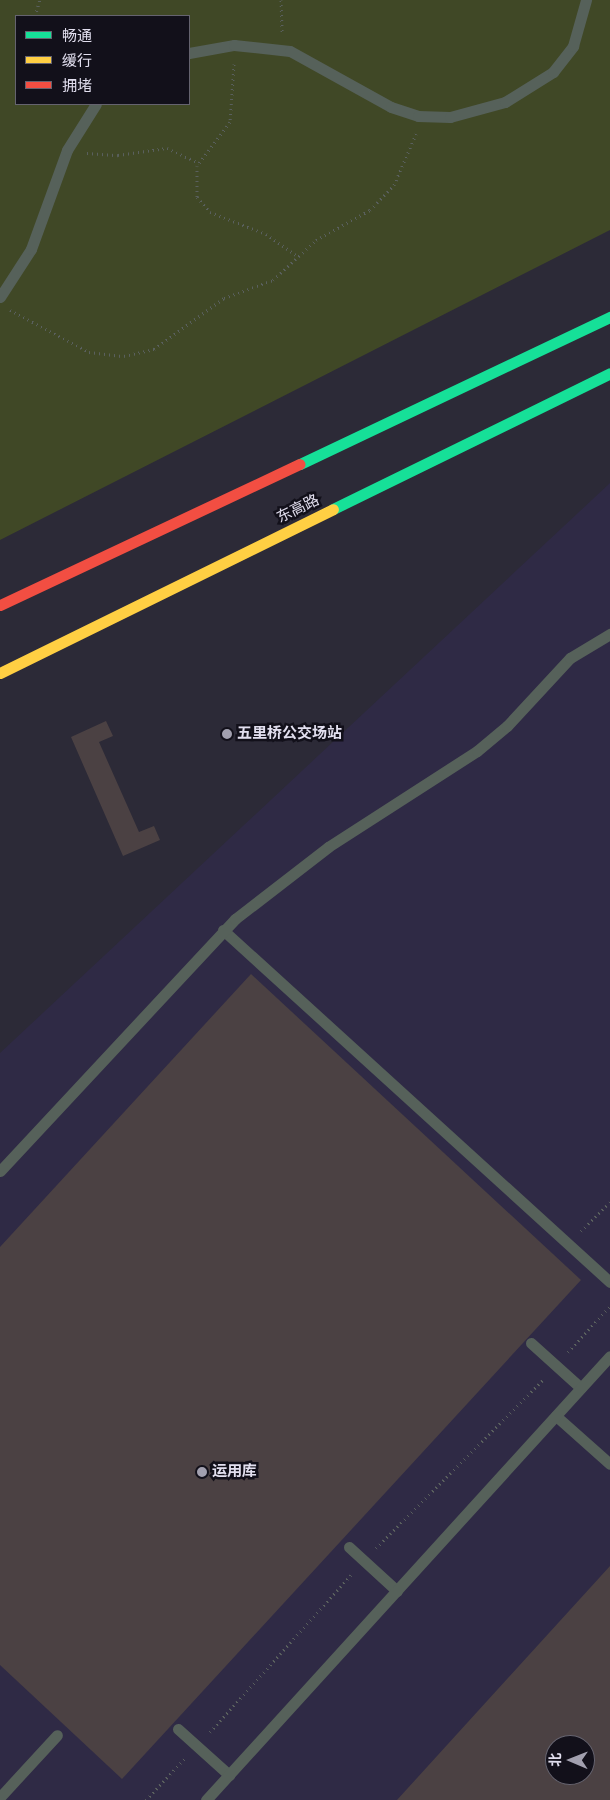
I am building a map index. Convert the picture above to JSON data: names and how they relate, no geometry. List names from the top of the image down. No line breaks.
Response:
{"streets":{"street":["东高路"]},"places":["五里桥公交场站","运用库"],"legend":["畅通","缓行","拥堵"],"north":"left"}
